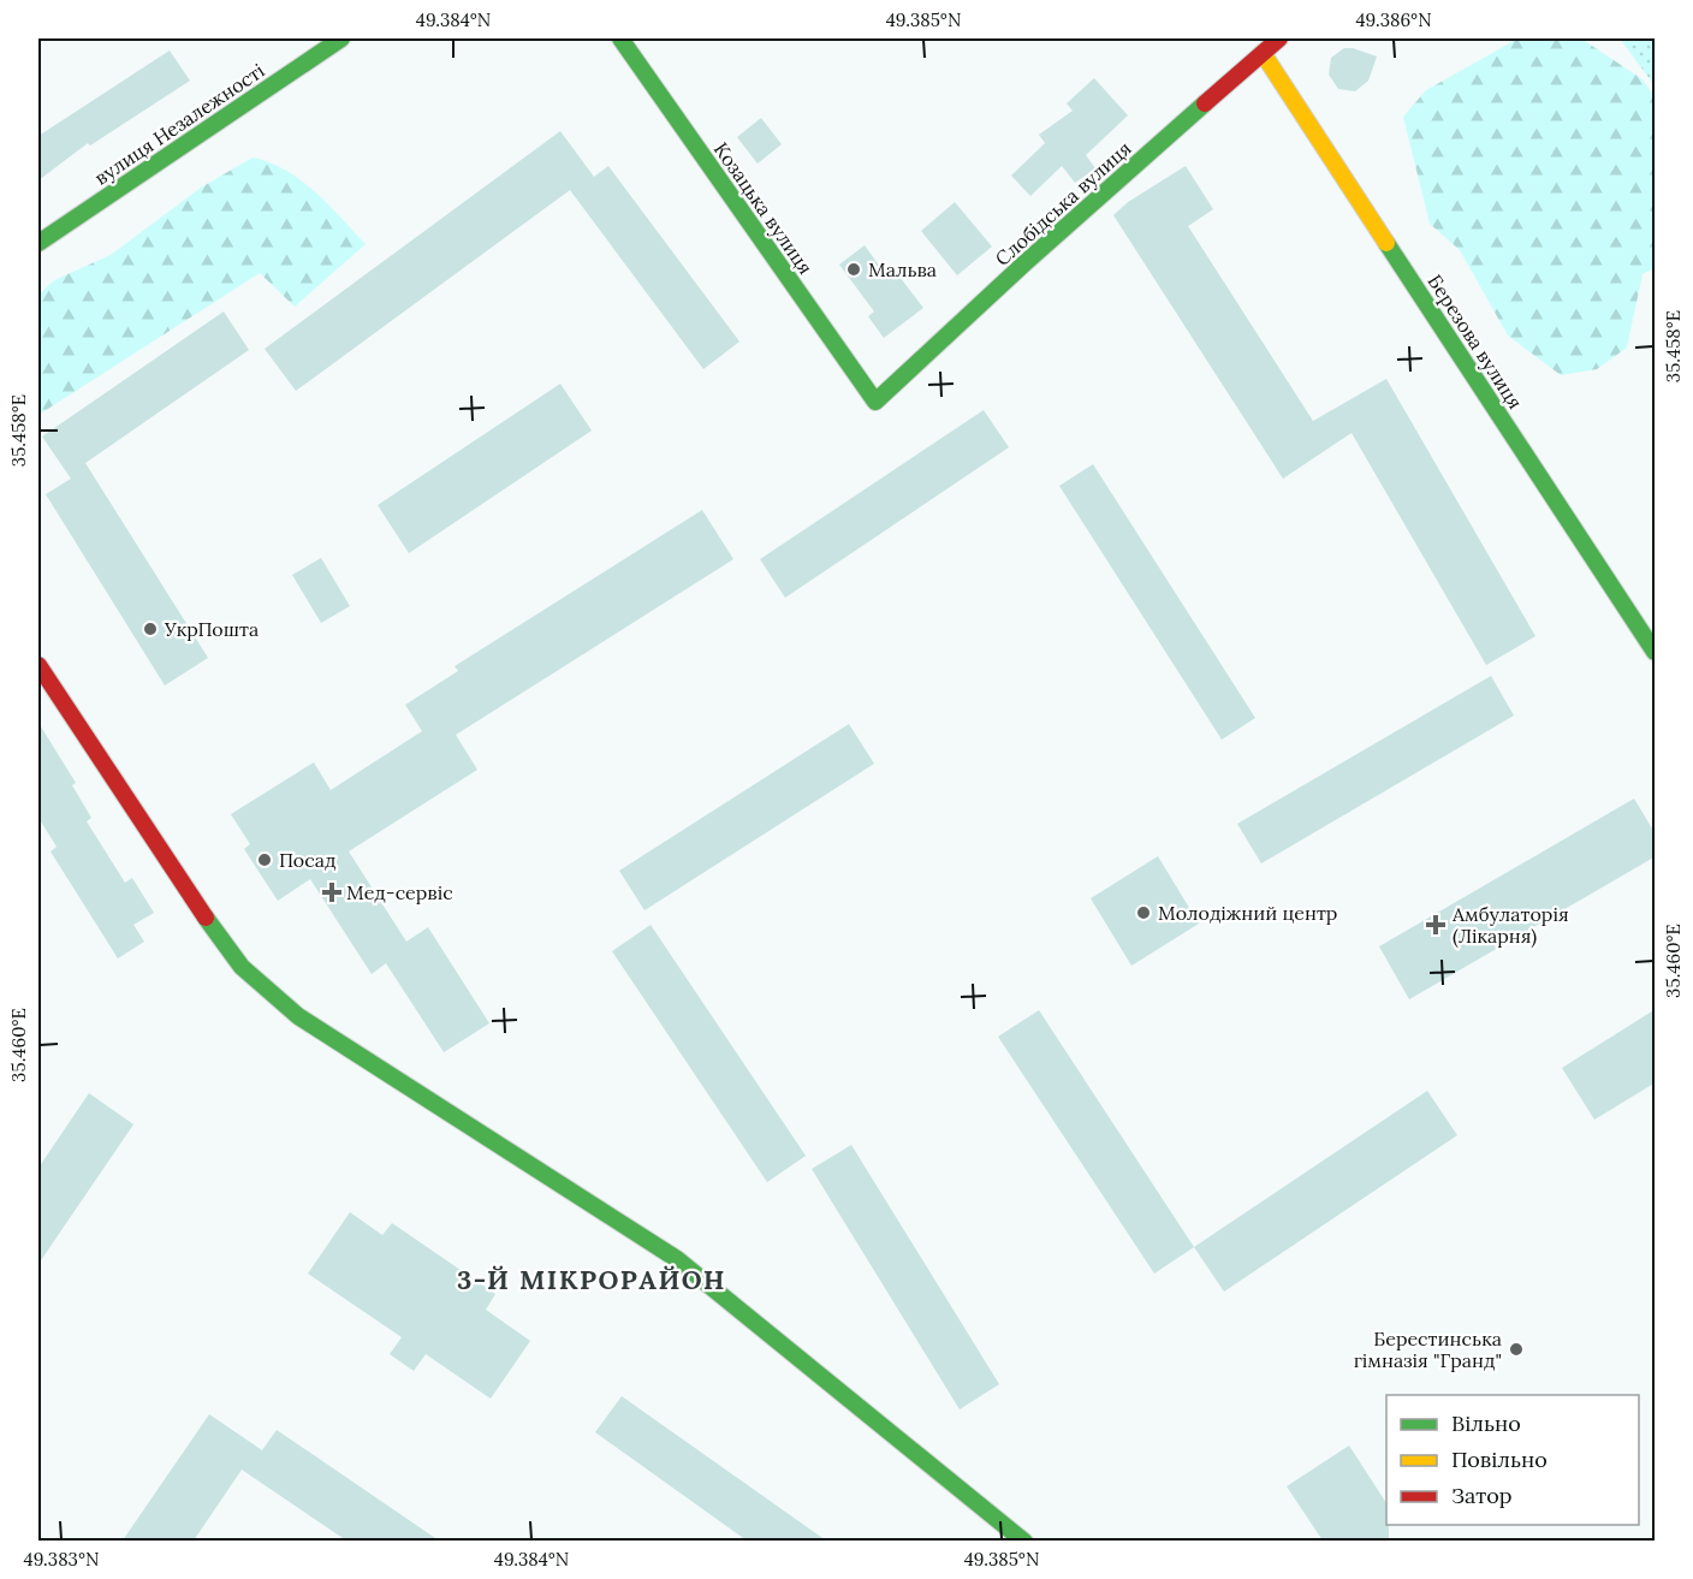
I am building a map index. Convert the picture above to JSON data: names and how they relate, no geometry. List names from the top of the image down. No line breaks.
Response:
{"streets":{"street":["вулиця Незалежності","Слобідська вулиця","Козацька вулиця","Березова вулиця"]},"crossings":[["Слобідська вулиця","Козацька вулиця"],["Слобідська вулиця","Березова вулиця"]],"districts":["3-Й МІКРОРАЙОН"],"places":{"other":["Мальва","УкрПошта","Посад","Молодіжний центр","Берестинська гімназія \"Гранд\""],"health":["Мед-сервіс","Амбулаторія (Лікарня)"]},"legend":["Вільно","Повільно","Затор"],"coordinates":["49.384°N","49.385°N","49.386°N","35.458°E","35.460°E","49.383°N"]}
